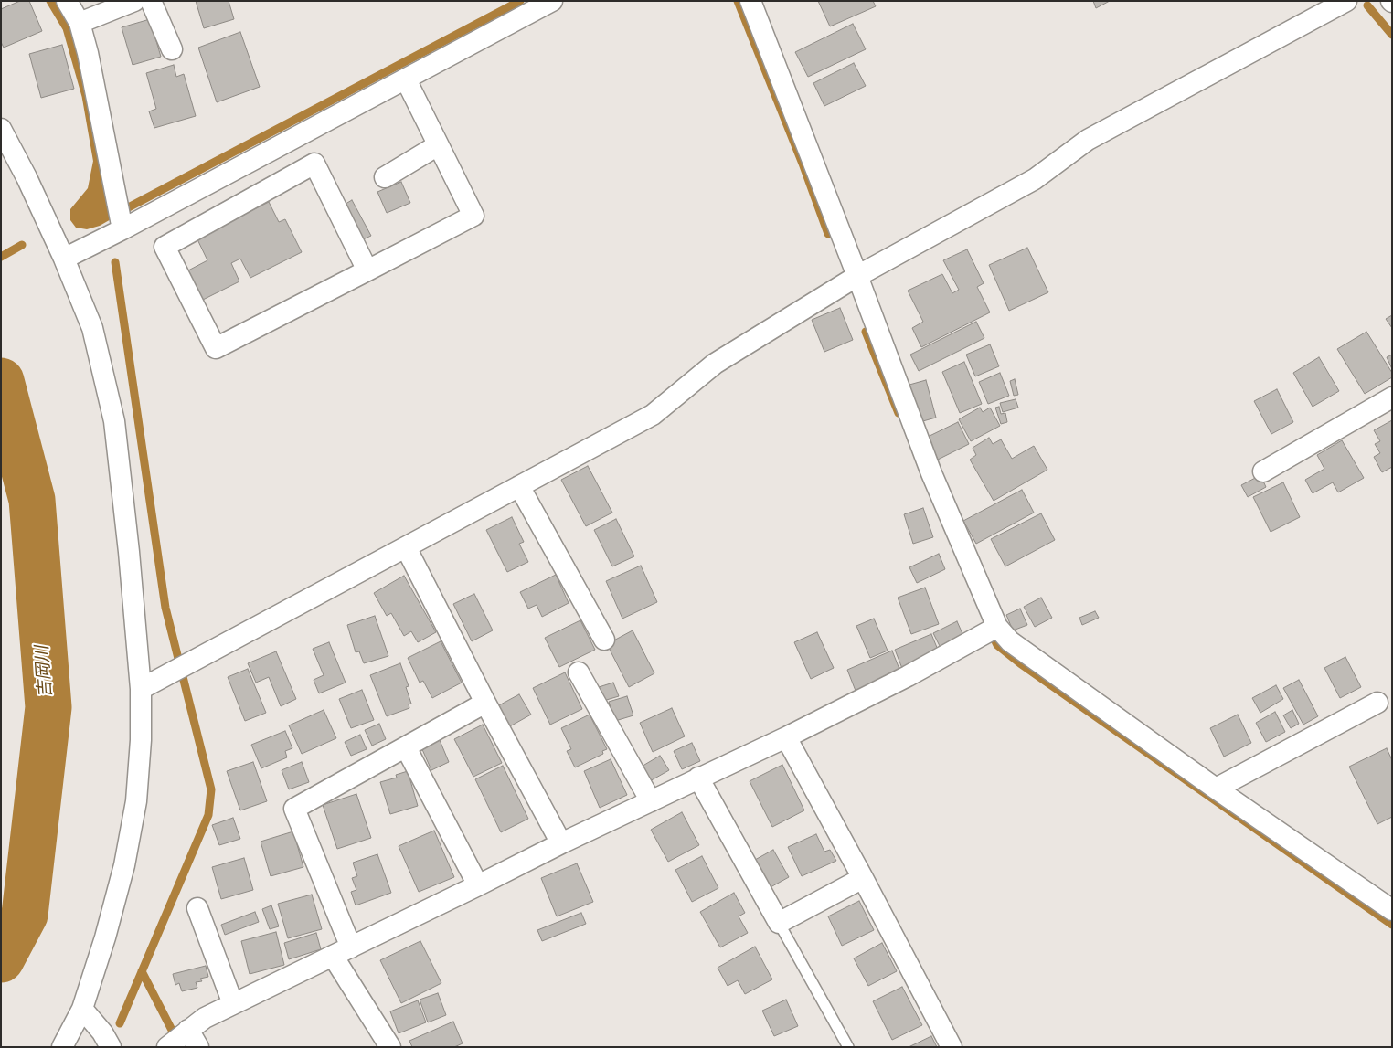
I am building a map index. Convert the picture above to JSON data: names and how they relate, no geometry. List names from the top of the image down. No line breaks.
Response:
{"water":["吉岡川"]}
